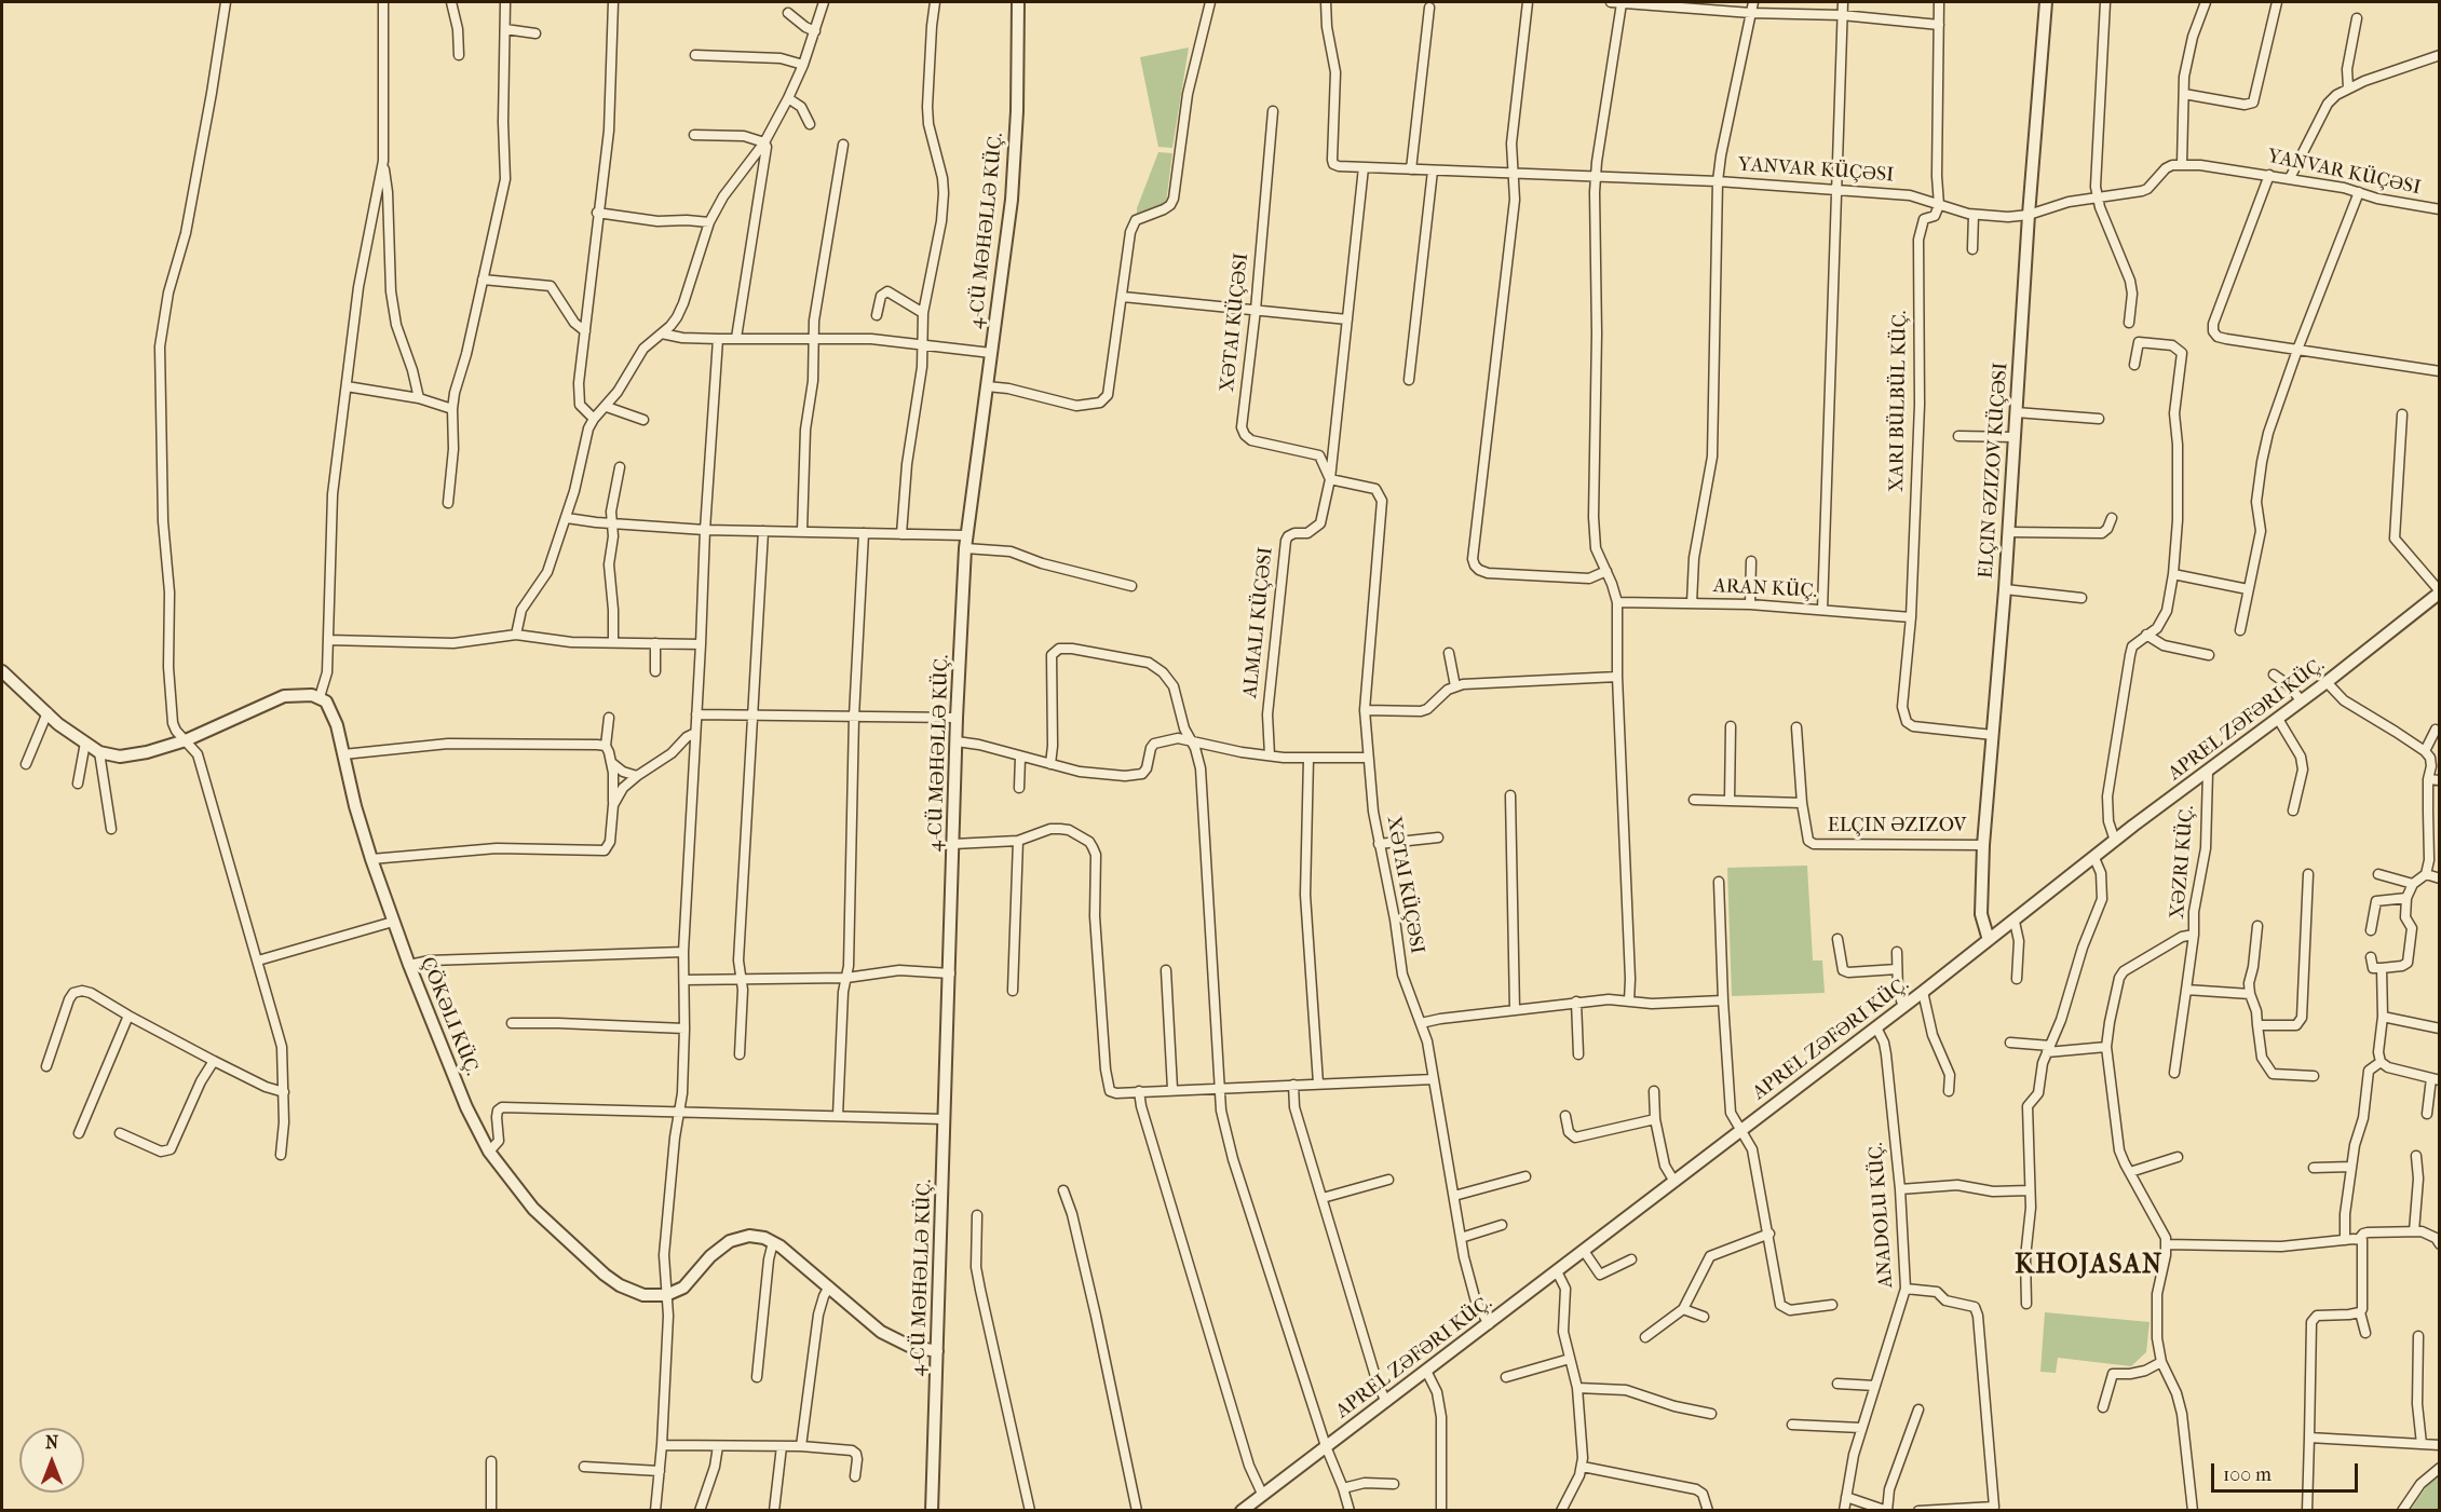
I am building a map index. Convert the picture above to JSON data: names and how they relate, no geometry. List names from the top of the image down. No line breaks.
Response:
{"streets":{"street":["YANVAR KÜÇƏSI","4-CÜ MƏHƏLLƏ KÜÇ.","XƏTAI KÜÇƏSI","ELÇIN ƏZIZOV KÜÇƏSI","ARAN KÜÇ.","APREL ZƏFƏRI KÜÇ.","ELÇIN ƏZIZOV","XƏZRI KÜÇ.","ÇÖKƏLI KÜÇ.","ANADOLU KÜÇ."]},"crossings":[["YANVAR KÜÇƏSI","ELÇIN ƏZIZOV KÜÇƏSI"],["XƏTAI KÜÇƏSI","APREL ZƏFƏRI KÜÇ."],["ELÇIN ƏZIZOV KÜÇƏSI","APREL ZƏFƏRI KÜÇ."],["ELÇIN ƏZIZOV KÜÇƏSI","ELÇIN ƏZIZOV"],["APREL ZƏFƏRI KÜÇ.","XƏZRI KÜÇ."],["APREL ZƏFƏRI KÜÇ.","ANADOLU KÜÇ."]],"districts":["KHOJASAN"],"scale_bar":"100 m","north":"top"}
